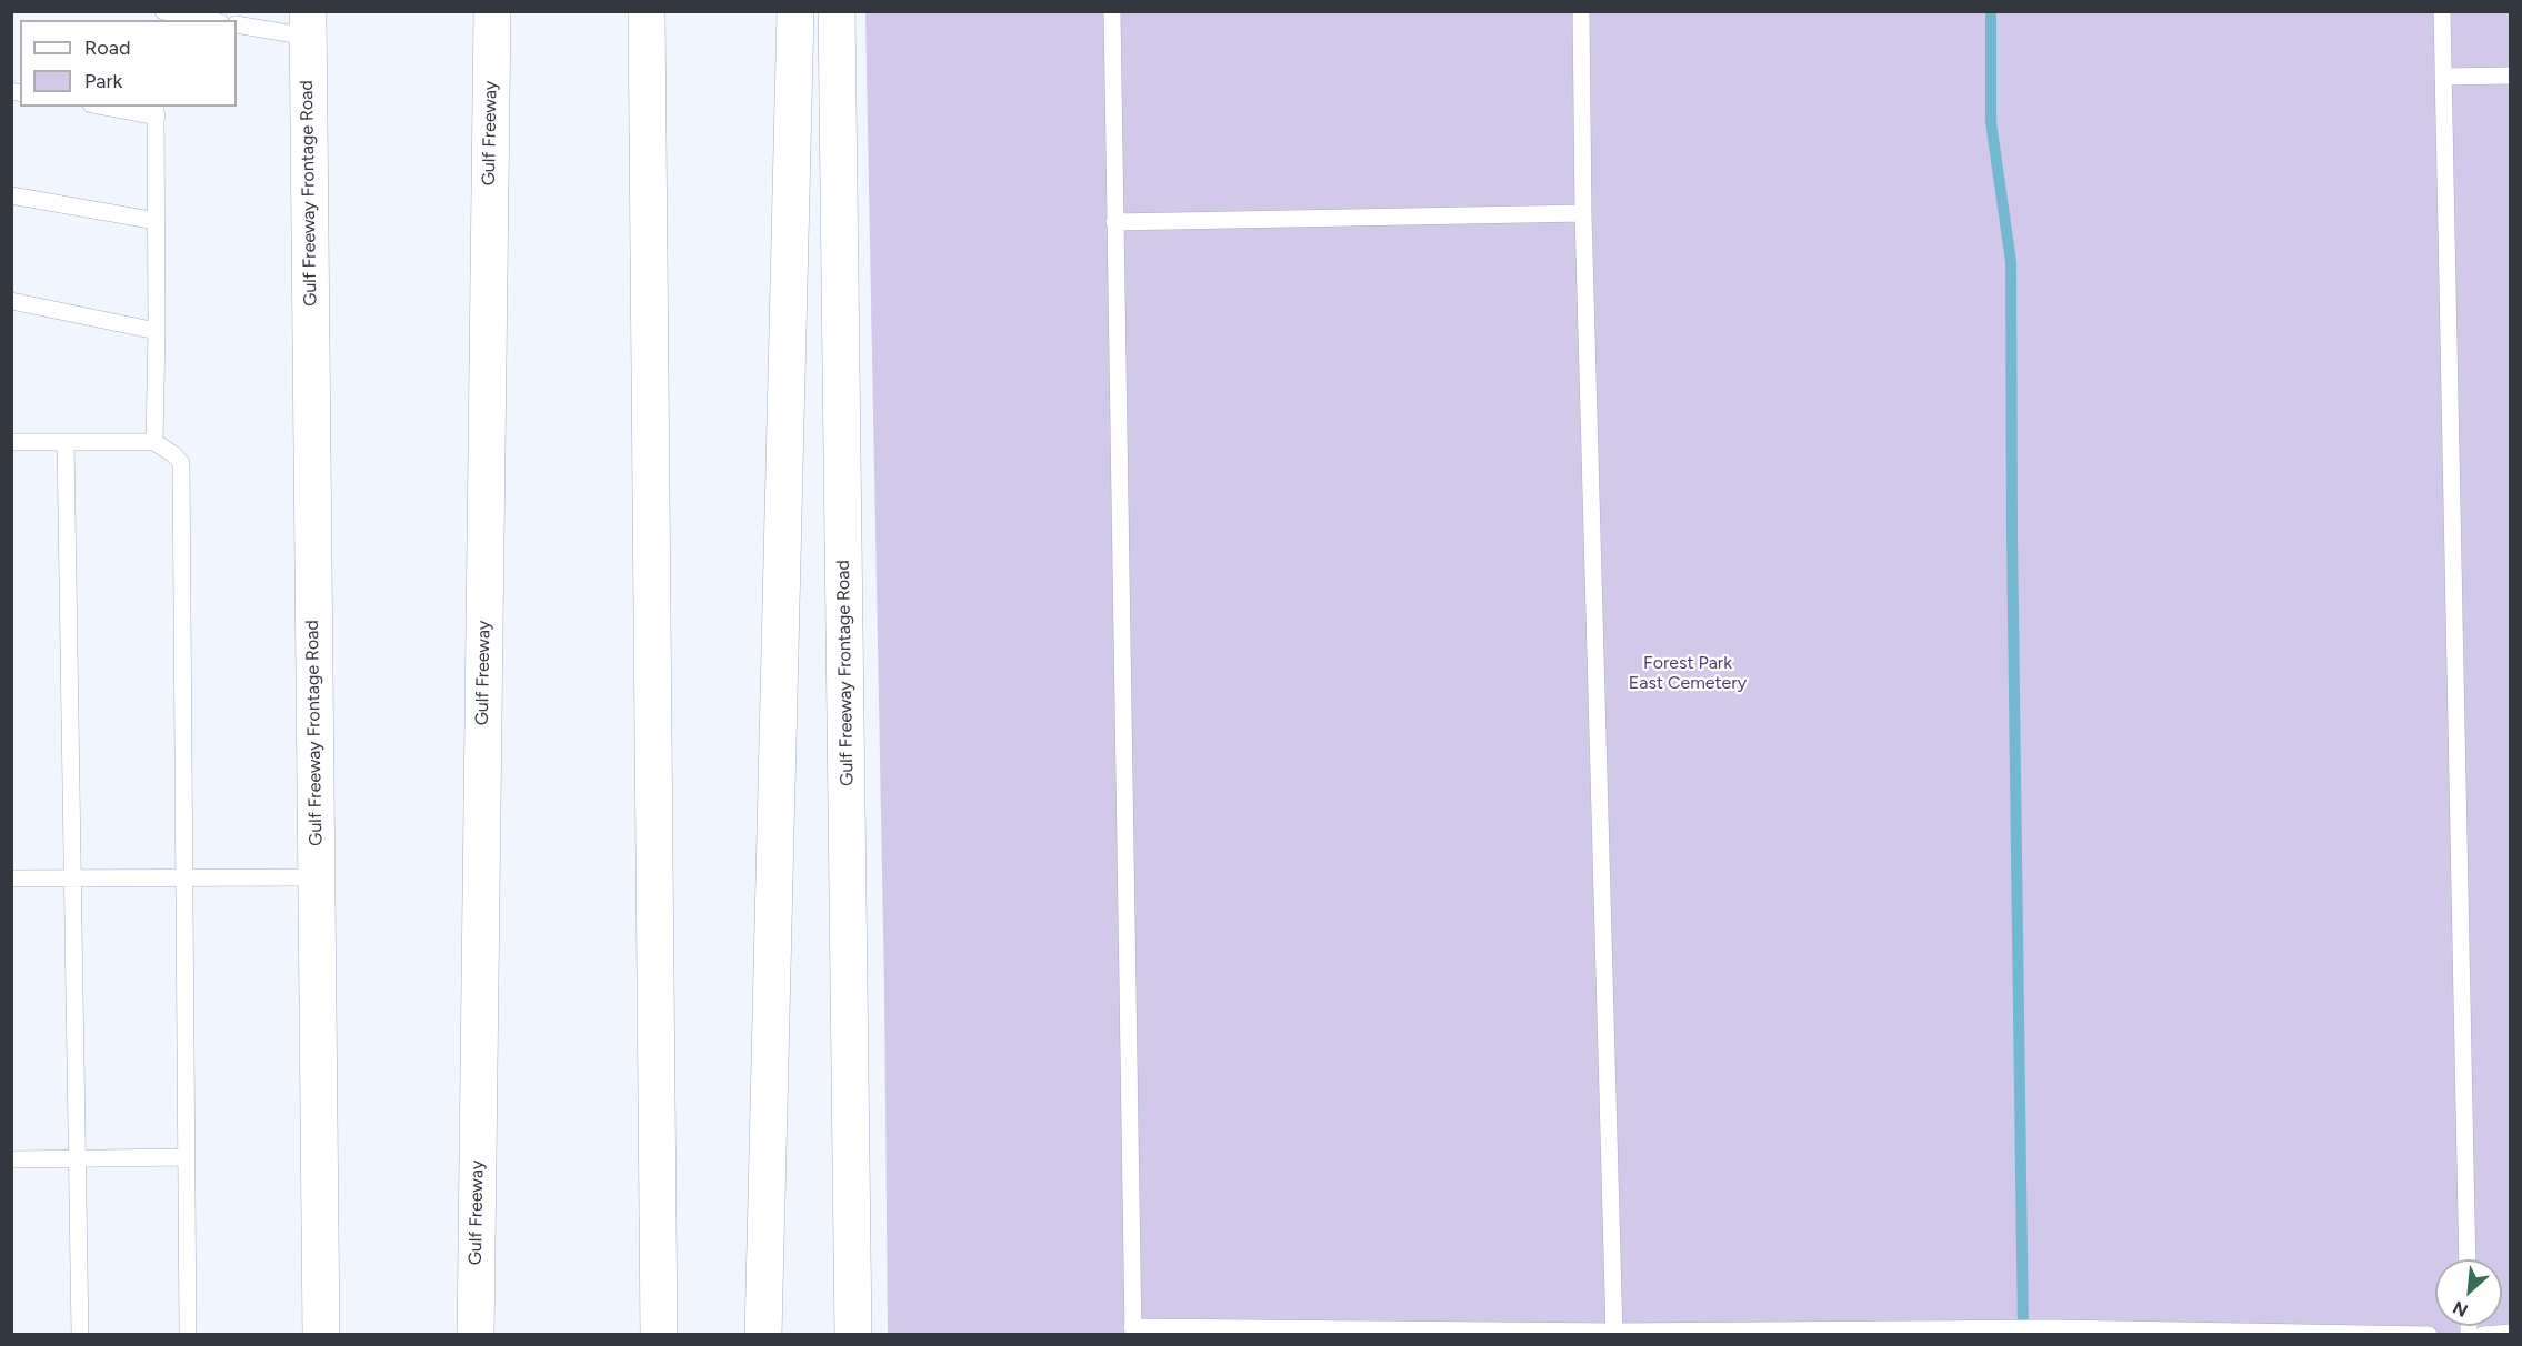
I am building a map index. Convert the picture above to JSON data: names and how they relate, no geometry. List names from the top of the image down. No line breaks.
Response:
{"streets":{"main road":["Gulf Freeway","Gulf Freeway Frontage Road"]},"parks":["Forest Park East Cemetery"],"legend":["Road","Park"],"north":"bottom left"}
